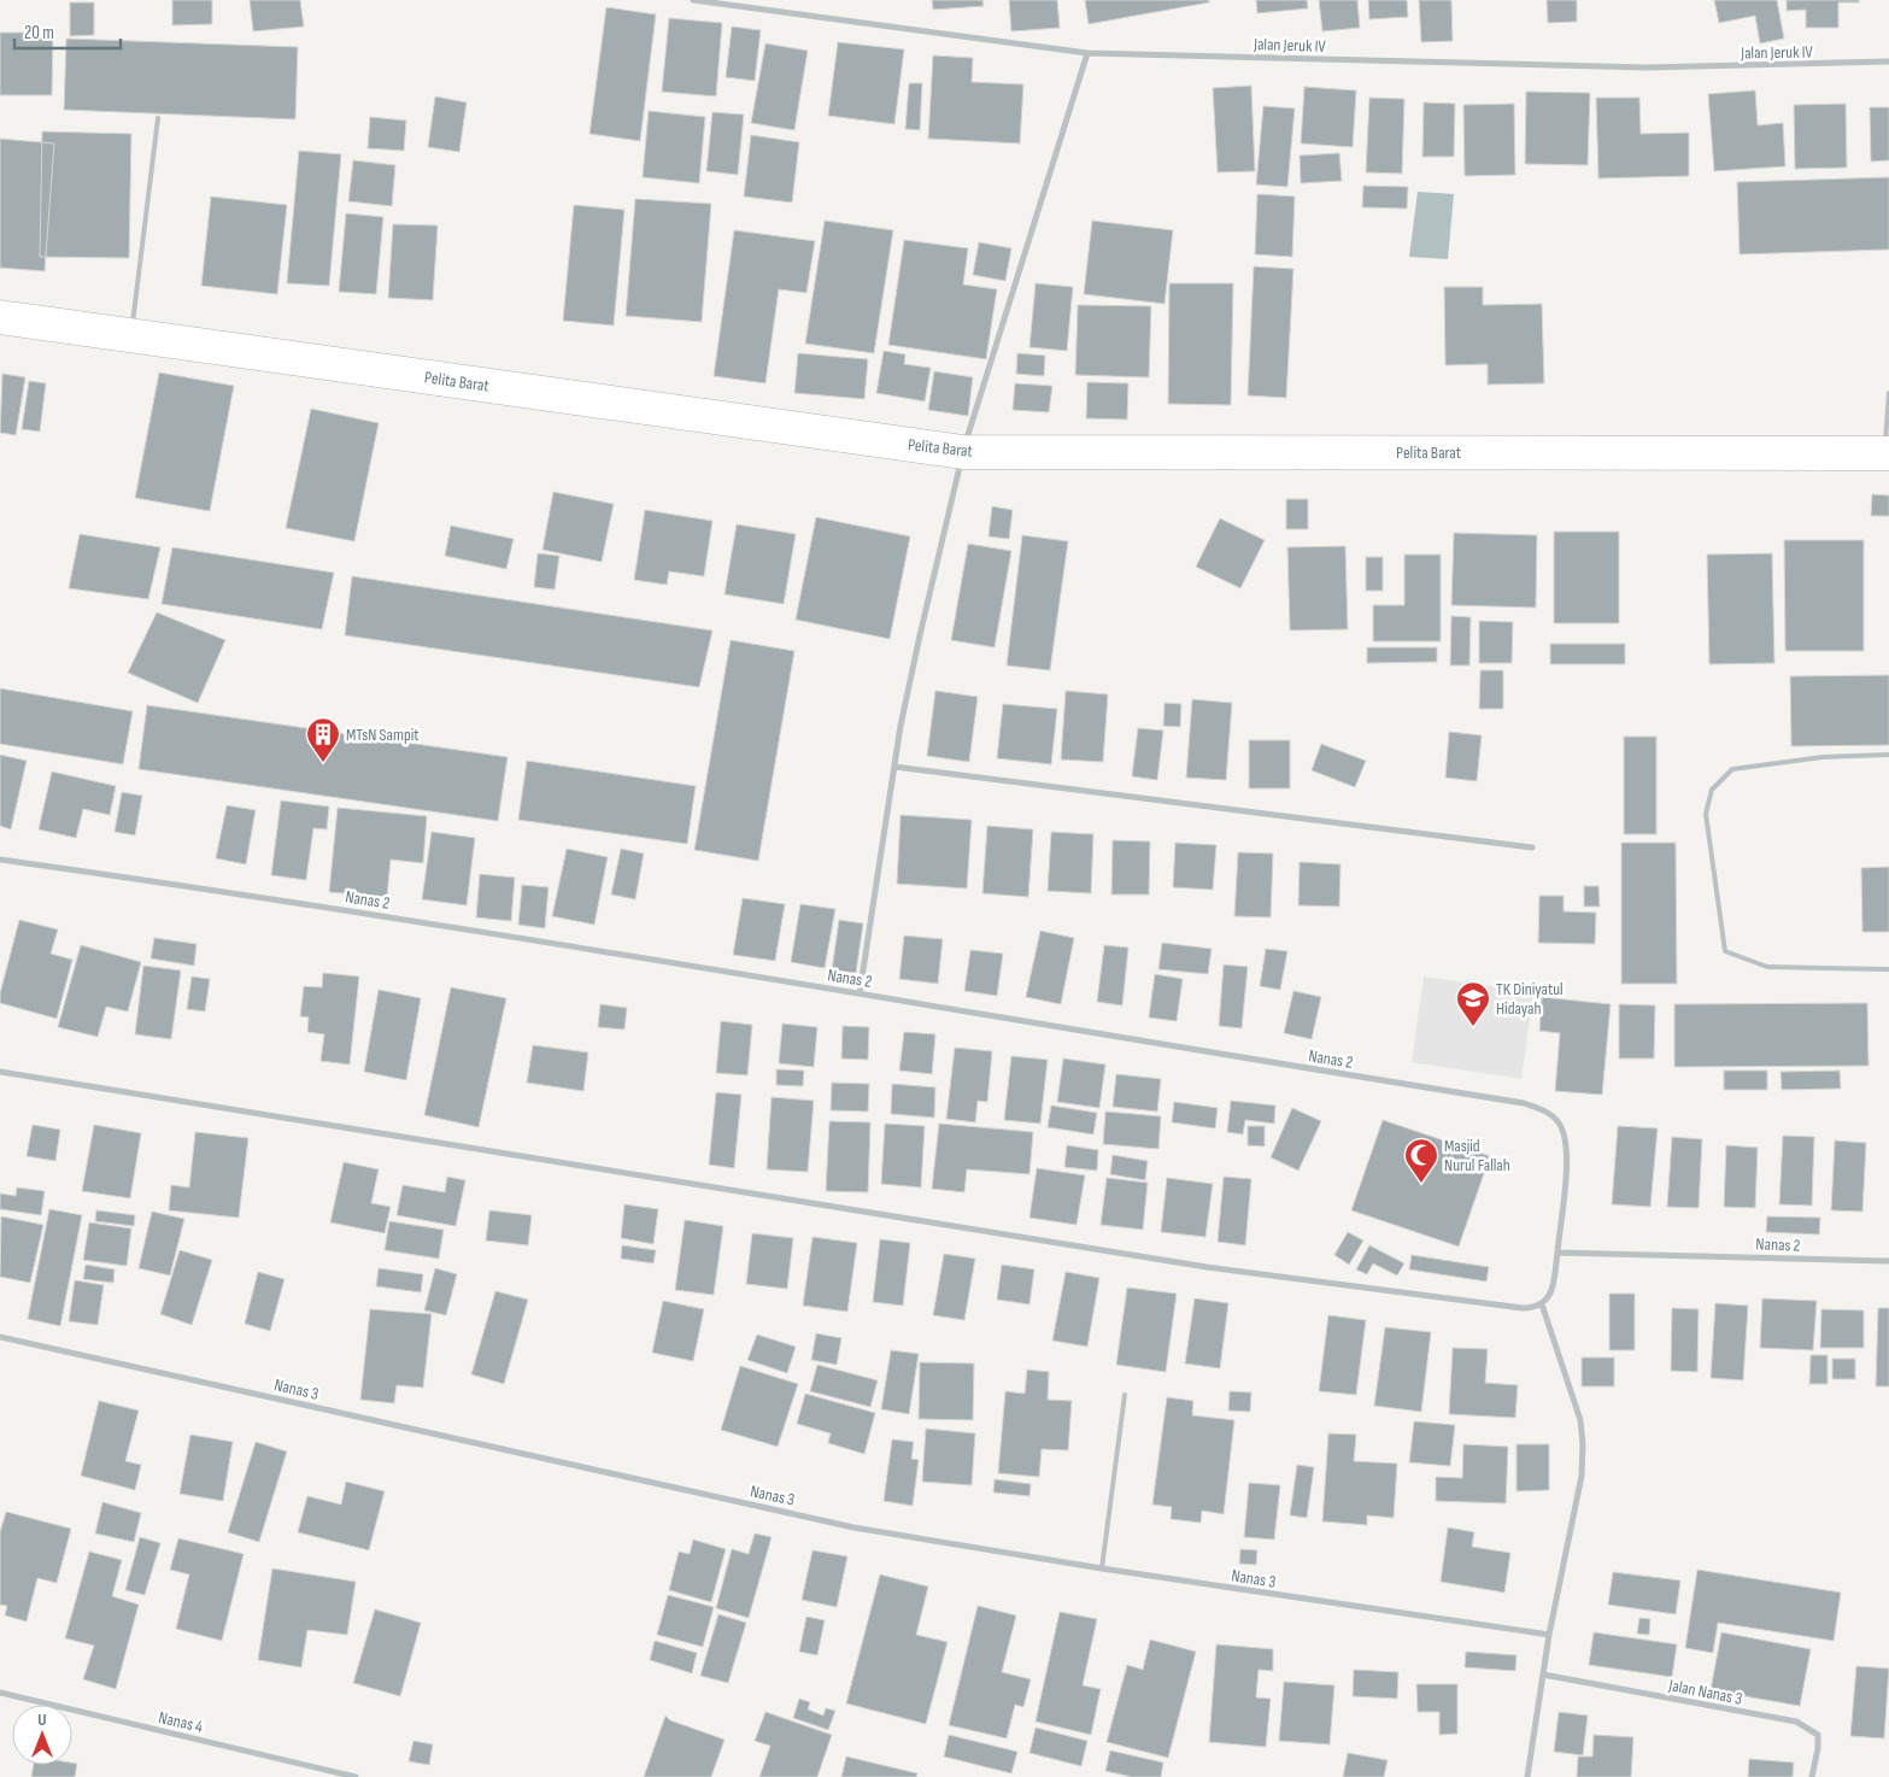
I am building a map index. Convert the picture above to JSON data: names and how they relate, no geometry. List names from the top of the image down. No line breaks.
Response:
{"streets":{"street":["Jalan Jeruk IV","Pelita Barat","Nanas 2","Nanas 3","Jalan Nanas 3","Nanas 4"]},"places":{"building":["MTsN Sampit"],"school or university":["TK Diniyatul Hidayah"],"mosque":["Masjid Nurul Fallah"]},"scale_bar":"20 m","north":"top"}
